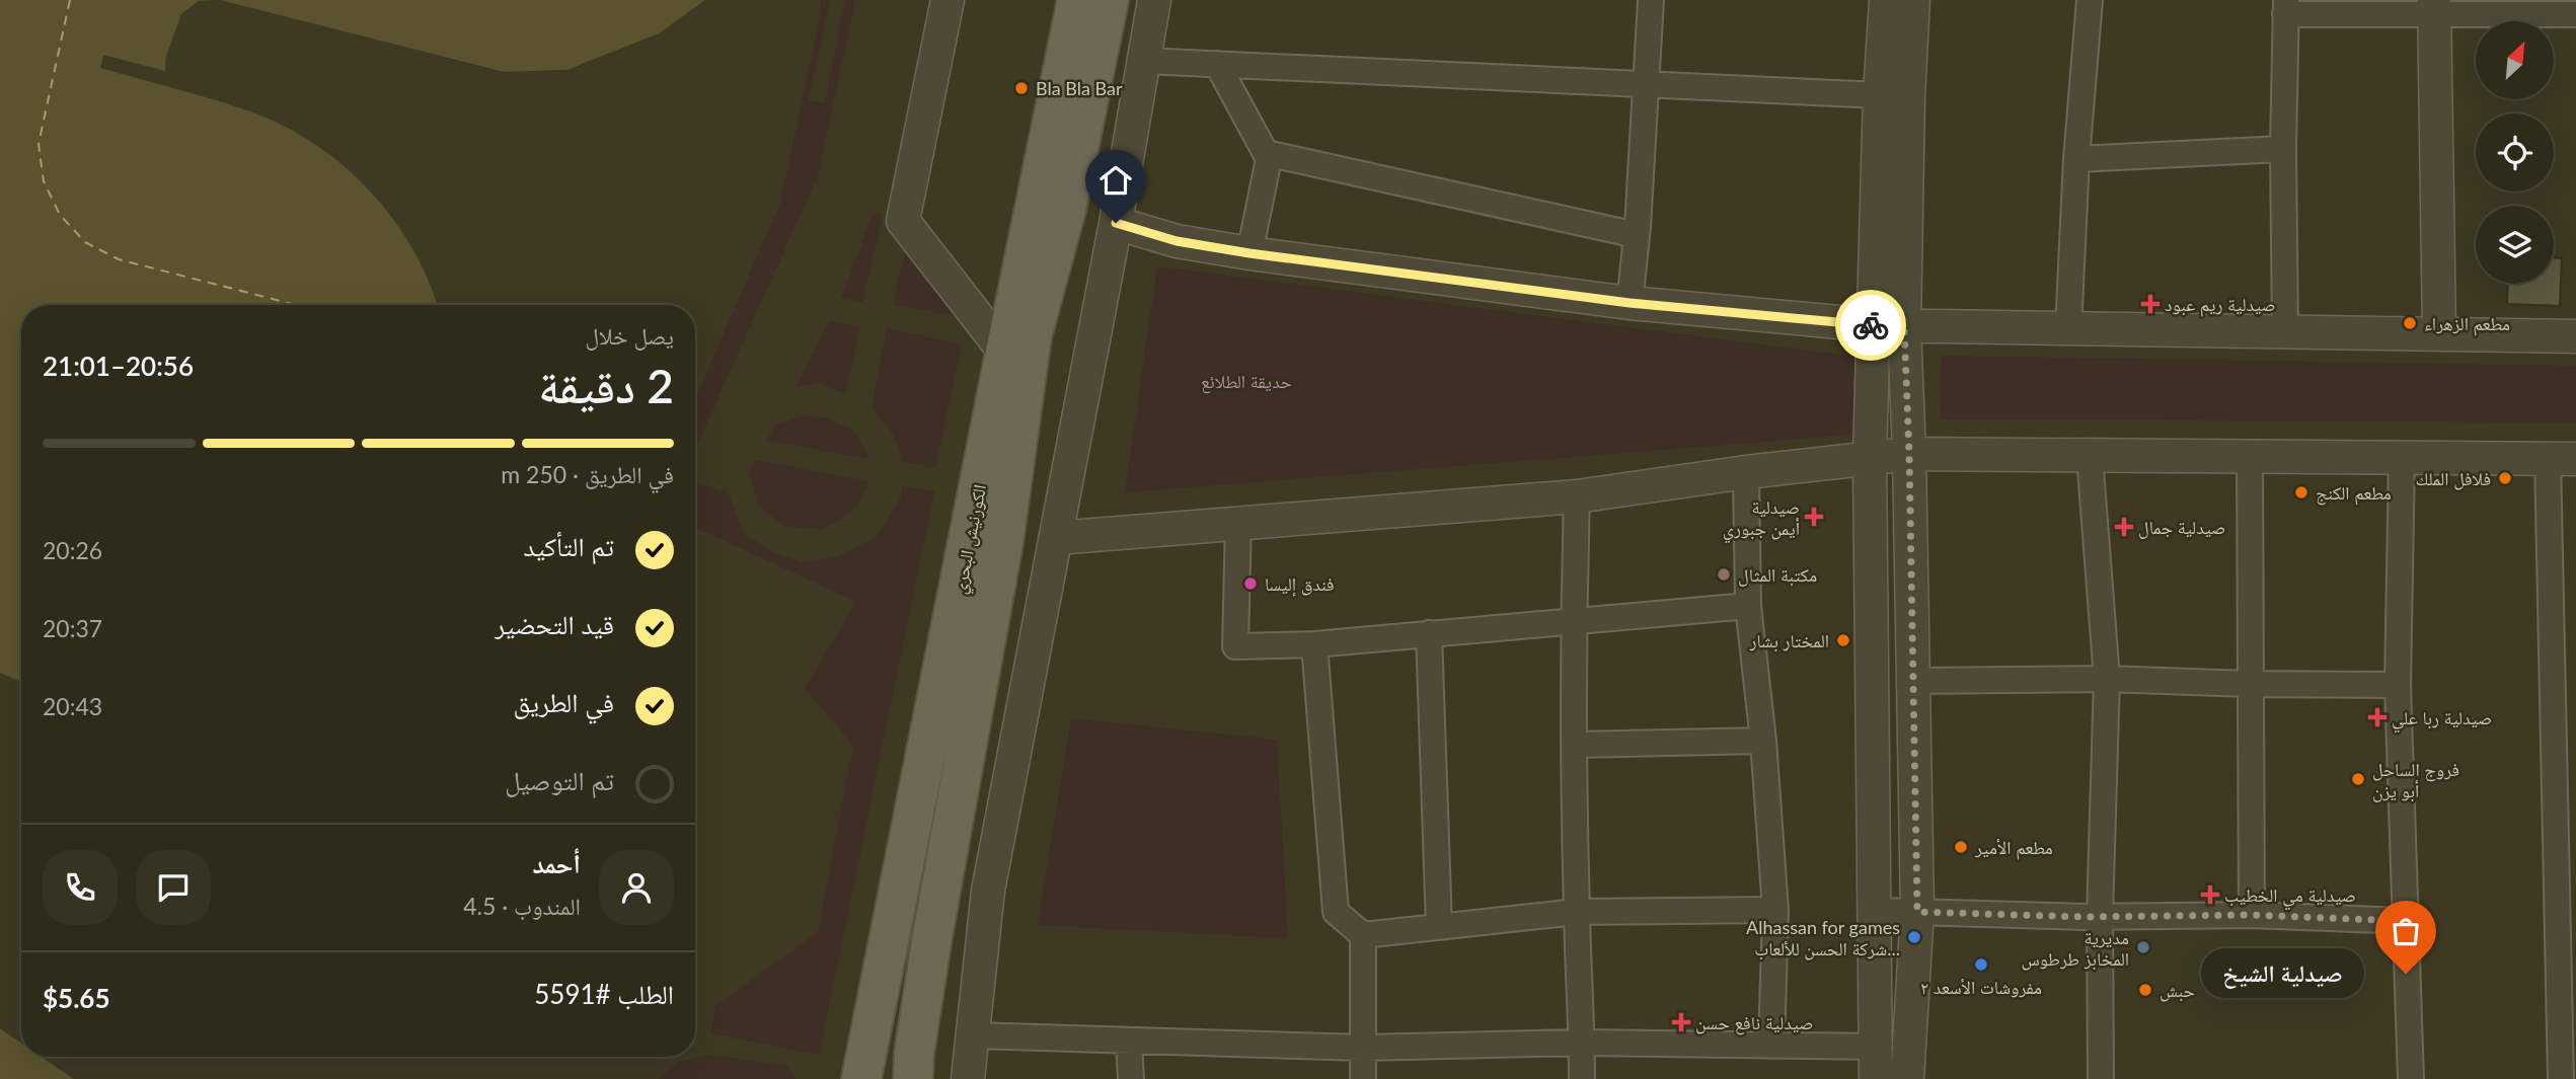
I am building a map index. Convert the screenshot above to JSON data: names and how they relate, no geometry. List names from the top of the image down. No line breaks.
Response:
{"streets":{"main road":["الكورنيش البحري"]},"parks":["حديقة الطلائع"],"places":{"other":["Bla Bla Bar","مطعم الزهراء","فلافل الملك","مطعم الكنج","مكتبة المثال","فندق إليسا","المختار بشار","فروج الساحل أبو يزن","مطعم الأمير","Alhassan for games شركة الحسن للألعاب...","مديرية المخابز طرطوس","مفروشات الأسعد ٢","صيدلية الشيخ","حبش"],"health":["صيدلية ريم عبود","صيدلية أيمن جبوري","صيدلية جمال","صيدلية ربا علي","صيدلية مي الخطيب","صيدلية نافع حسن"]},"north":"top right","page":{"heading":["2 دقيقة","يصل خلال","20:56–21:01"],"panel":["أحمد","المندوب · 4.5","الطلب #5591","$5.65"],"bar":"في الطريق · 250 m","list":[["تم التأكيد","20:26"],["قيد التحضير","20:37"],["في الطريق","20:43"],"تم التوصيل"],"bubble":"صيدلية الشيخ"}}
